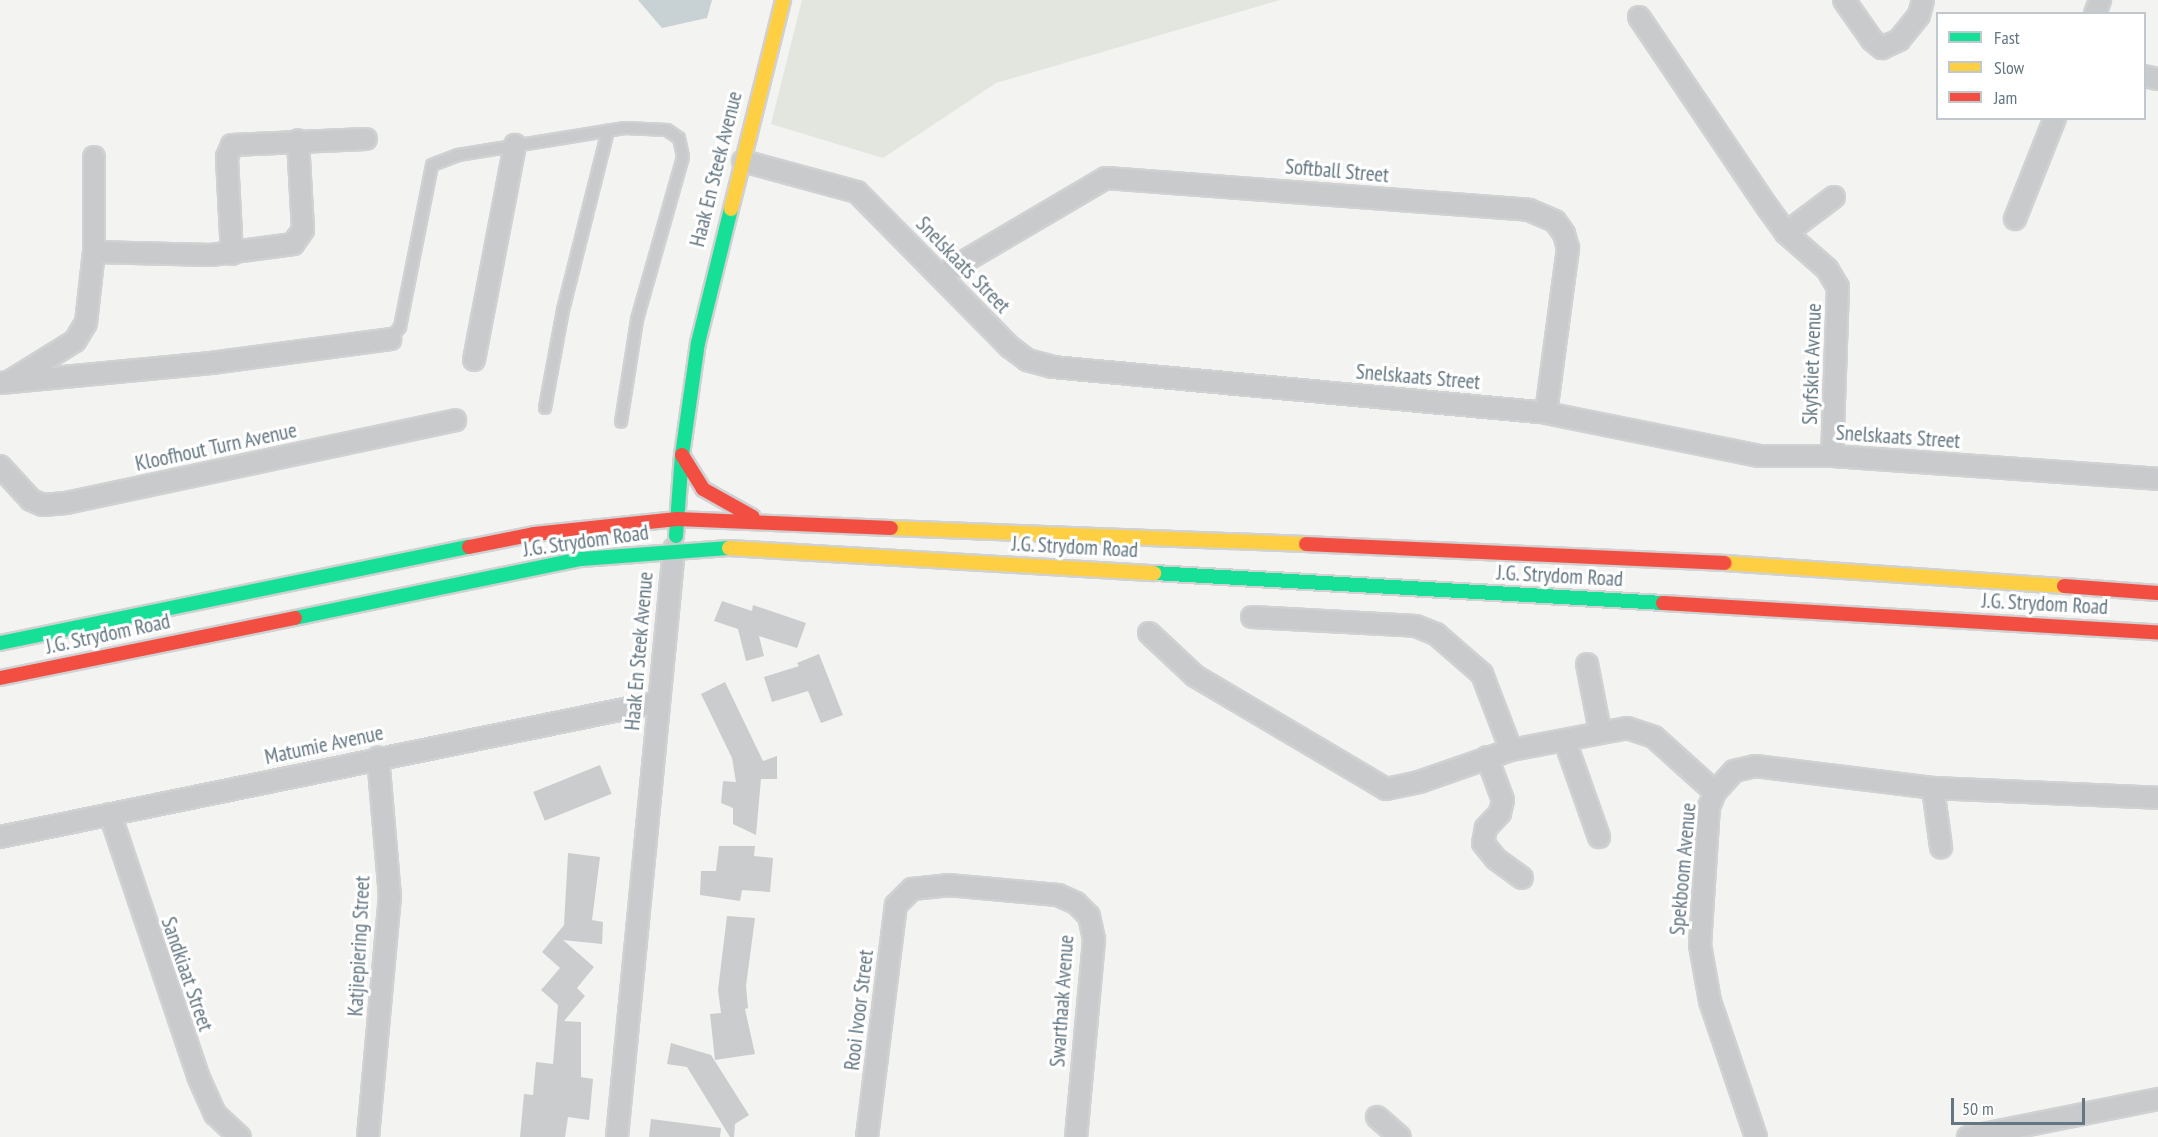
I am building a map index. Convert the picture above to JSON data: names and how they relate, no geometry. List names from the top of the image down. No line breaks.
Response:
{"streets":{"street":["Haak En Steek Avenue","Softball Street","Snelskaats Street","Skyfskiet Avenue","Kloofhout Turn Avenue","J.G. Strydom Road","Matumie Avenue","Spekboom Avenue","Katjiepiering Street","Sandkiaat Street","Swarthaak Avenue","Rooi Ivoor Street"]},"crossings":[["Haak En Steek Avenue","Snelskaats Street"],["Haak En Steek Avenue","J.G. Strydom Road"],["Haak En Steek Avenue","Matumie Avenue"],["Softball Street","Snelskaats Street"],["Snelskaats Street","Skyfskiet Avenue"],["Matumie Avenue","Katjiepiering Street"],["Matumie Avenue","Sandkiaat Street"],["Swarthaak Avenue","Rooi Ivoor Street"]],"legend":["Fast","Slow","Jam"],"scale_bar":"50 m"}
